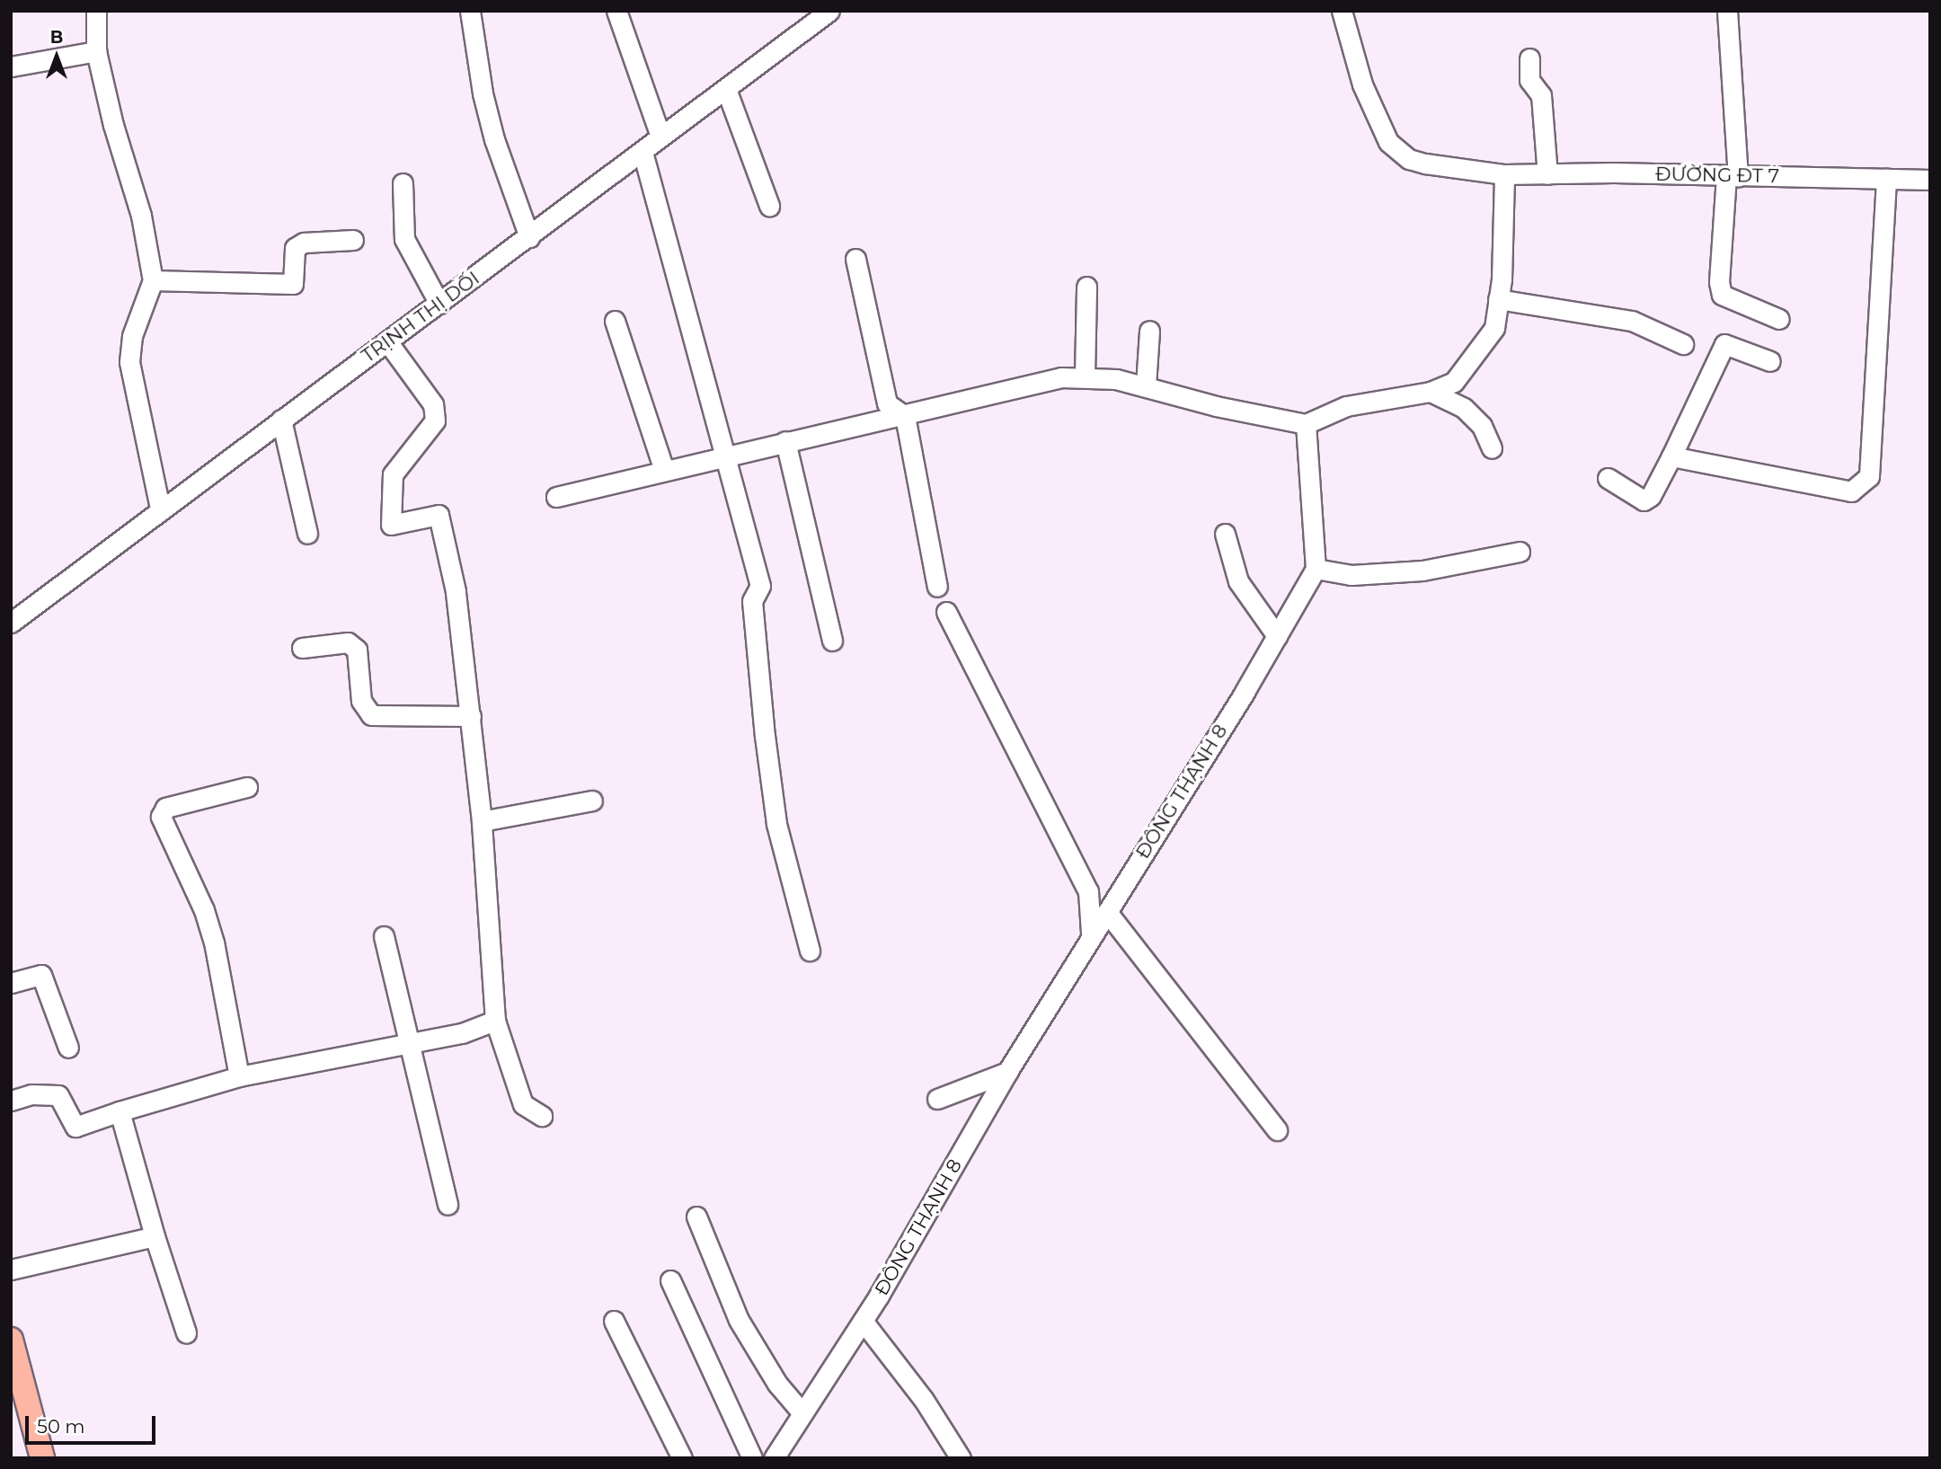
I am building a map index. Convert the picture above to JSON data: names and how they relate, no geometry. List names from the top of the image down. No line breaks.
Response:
{"streets":{"street":["ĐƯỜNG ĐT 7","TRỊNH THỊ DỐI","ĐÔNG THẠNH 8"]},"scale_bar":"50 m","north":"top"}
